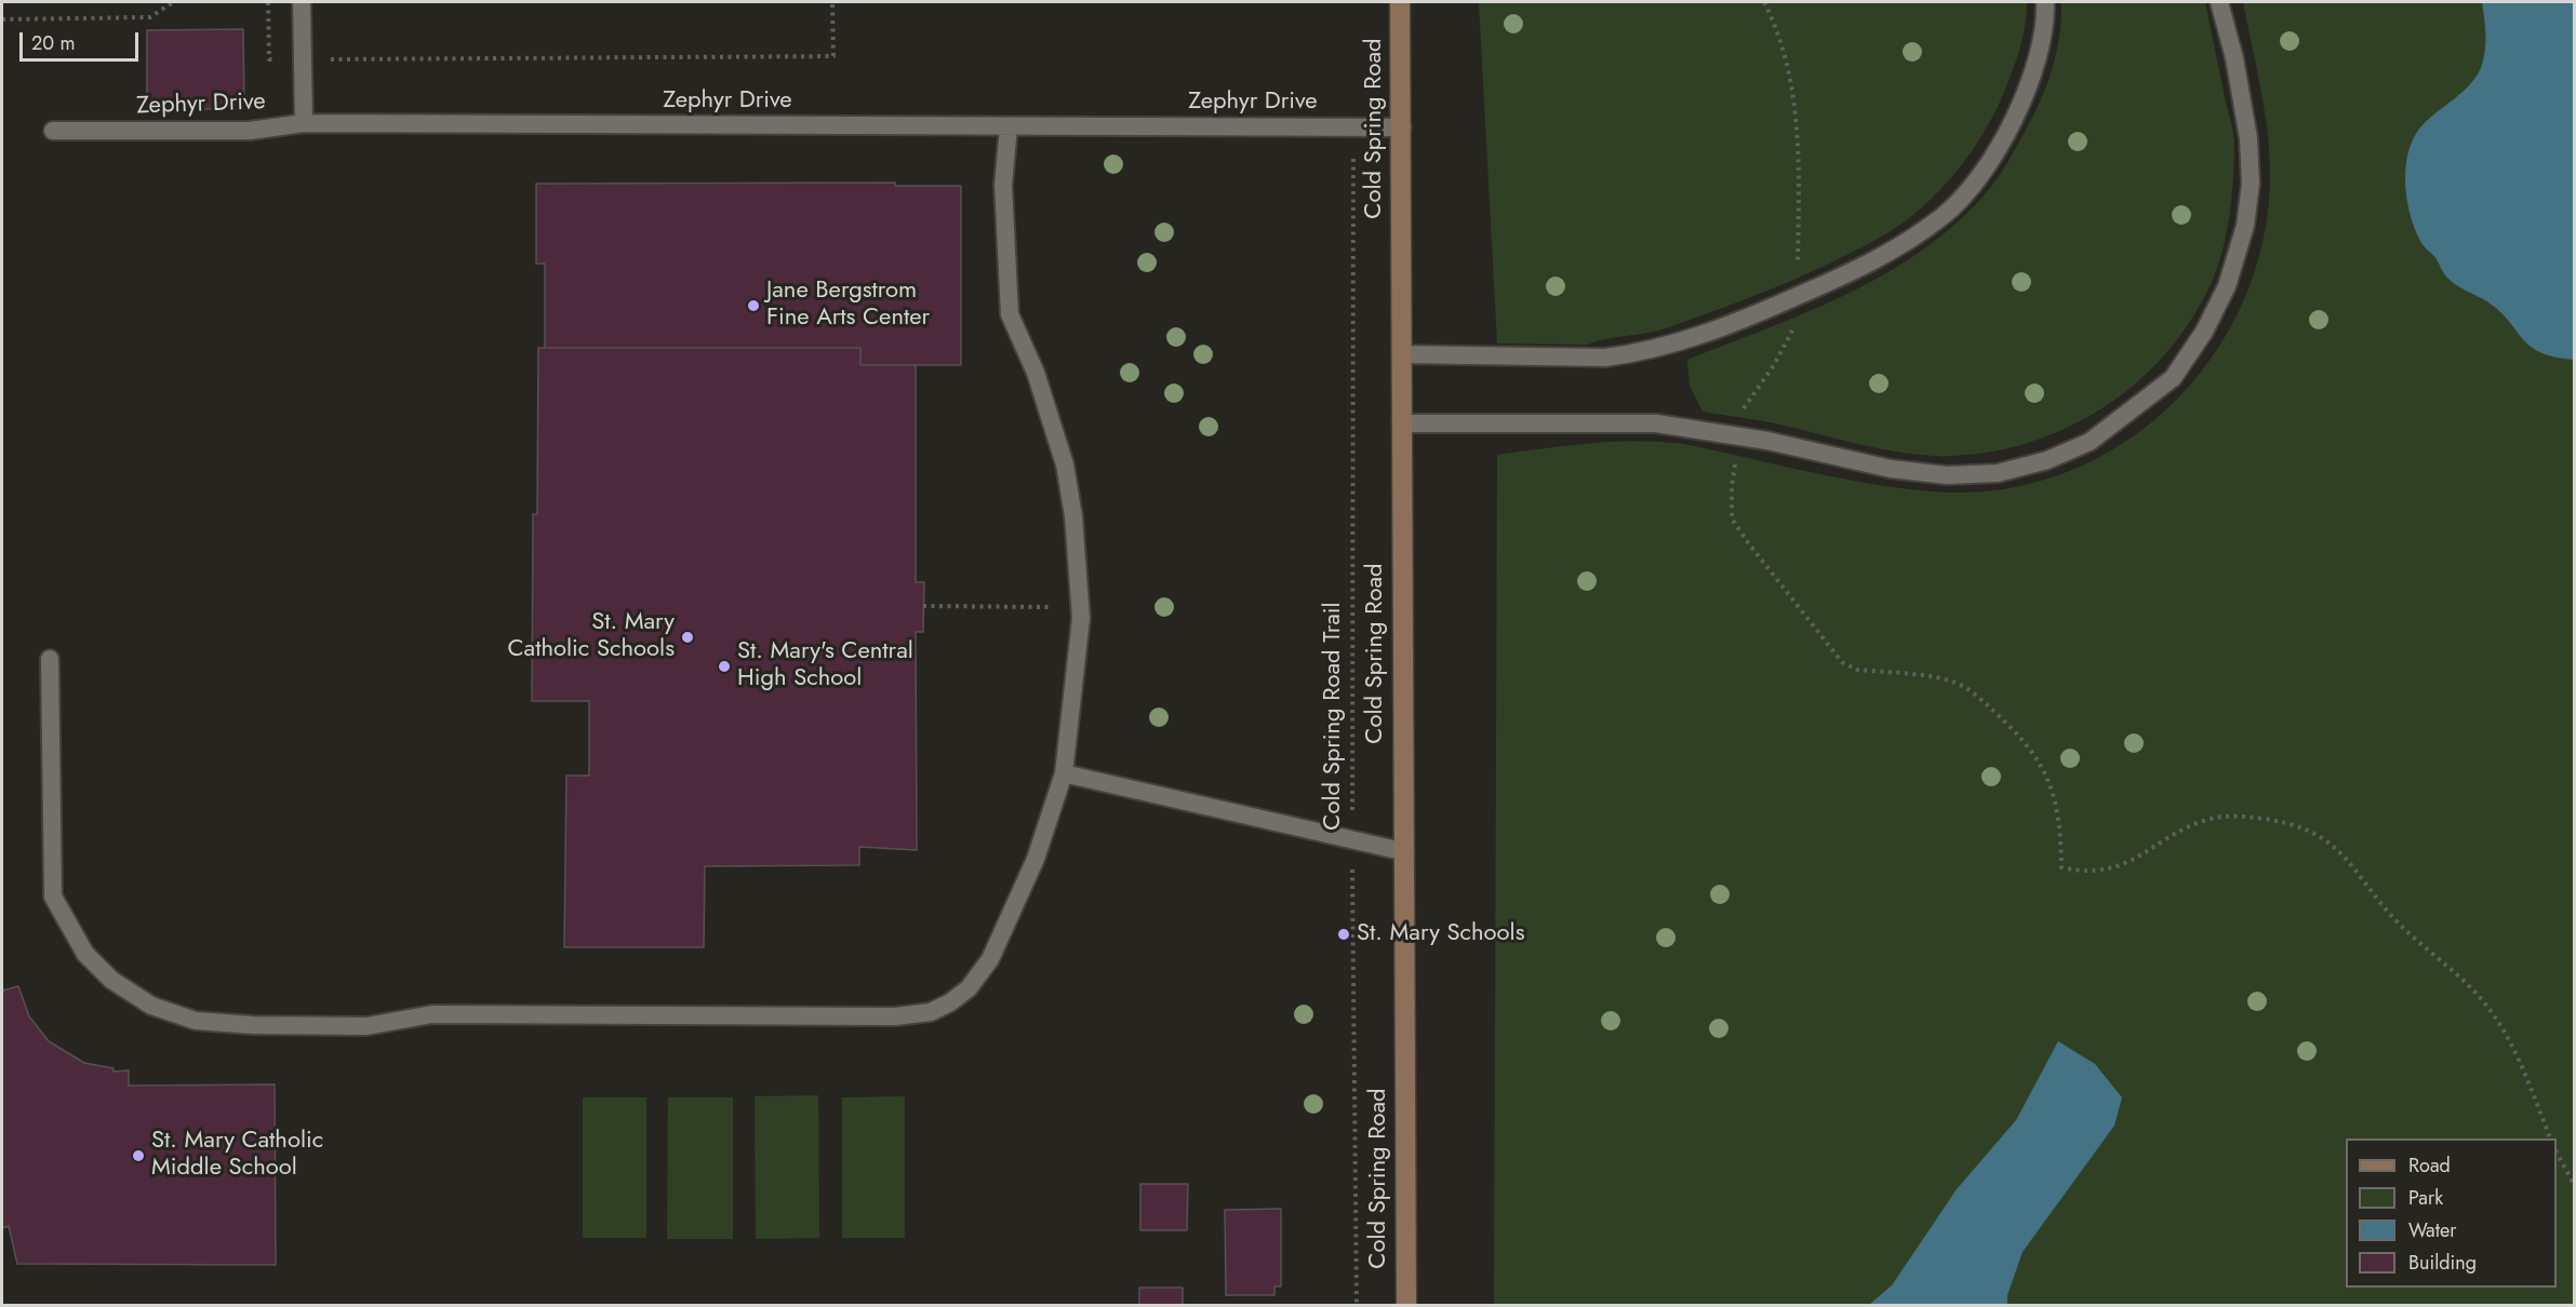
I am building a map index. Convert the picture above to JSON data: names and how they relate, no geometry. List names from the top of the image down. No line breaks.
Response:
{"streets":{"street":["Cold Spring Road"],"lane":["Zephyr Drive"],"path":["Cold Spring Road Trail"]},"crossings":[["Zephyr Drive","Cold Spring Road"],["Zephyr Drive","Cold Spring Road Trail"]],"places":["Jane Bergstrom Fine Arts Center","St. Mary Catholic Schools","St. Mary's Central High School","St. Mary Schools","St. Mary Catholic Middle School"],"legend":["Road","Park","Water","Building"],"scale_bar":"20 m"}
